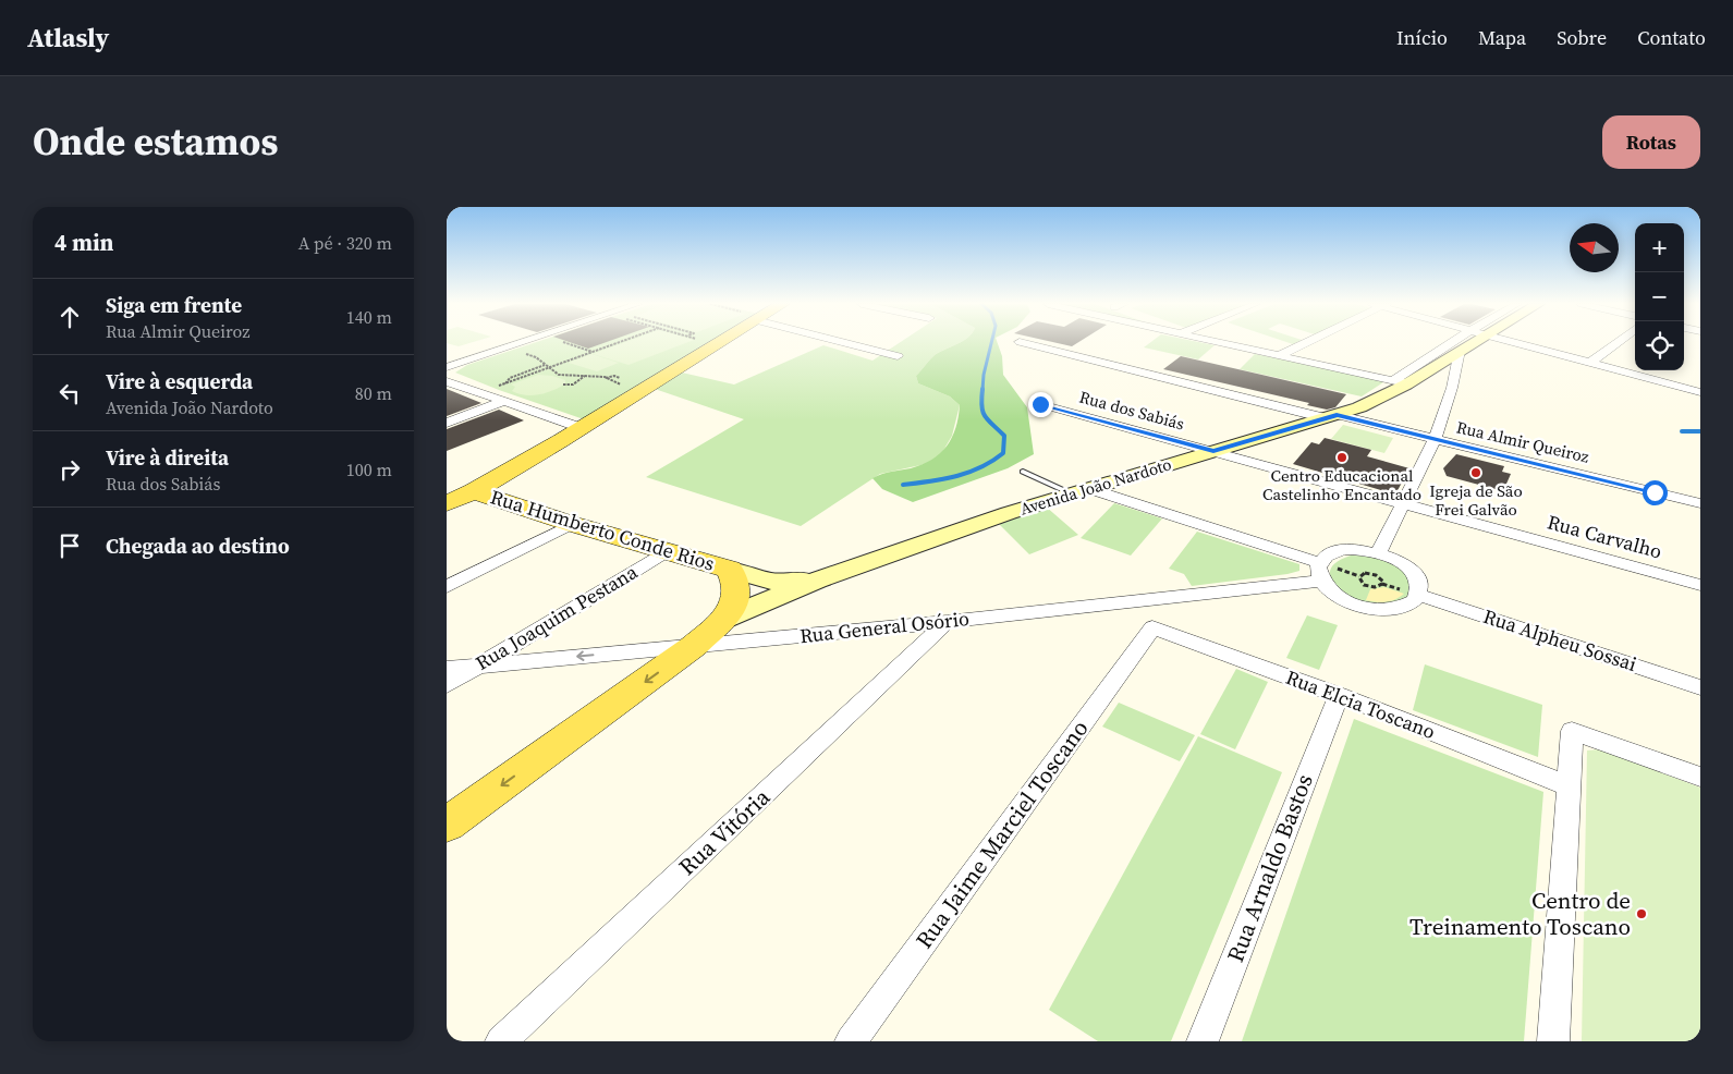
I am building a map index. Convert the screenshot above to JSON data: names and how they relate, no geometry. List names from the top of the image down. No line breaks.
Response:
{"streets":{"main road":["Rua Humberto Conde Rios"],"street":["Rua dos Sabiás","Rua Almir Queiroz","Avenida João Nardoto","Rua Carvalho","Rua Joaquim Pestana","Rua General Osório","Rua Alpheu Sossai","Rua Elcia Toscano","Rua Vitória","Rua Jaime Marciel Toscano","Rua Arnaldo Bastos"]},"crossings":[["Rua dos Sabiás","Avenida João Nardoto"],["Rua dos Sabiás","Rua Carvalho"],["Rua Almir Queiroz","Avenida João Nardoto"],["Avenida João Nardoto","Rua Humberto Conde Rios"],["Avenida João Nardoto","Rua Carvalho"],["Rua Humberto Conde Rios","Rua Joaquim Pestana"],["Rua Joaquim Pestana","Rua General Osório"],["Rua General Osório","Rua Vitória"],["Rua Elcia Toscano","Rua Jaime Marciel Toscano"],["Rua Elcia Toscano","Rua Arnaldo Bastos"]],"places":["Centro Educacional Castelinho Encantado","Igreja de São Frei Galvão","Centro de Treinamento Toscano"],"north":"left","page":{"header":"Atlasly","nav":["Início","Mapa","Sobre","Contato"],"title":"Onde estamos","buttons":"Rotas","heading":["4 min","A pé · 320 m"],"map_buttons":["+","−"],"list":[["Siga em frente","Rua Almir Queiroz","140 m"],["Vire à esquerda","Avenida João Nardoto","80 m"],["Vire à direita","Rua dos Sabiás","100 m"],"Chegada ao destino"]}}
